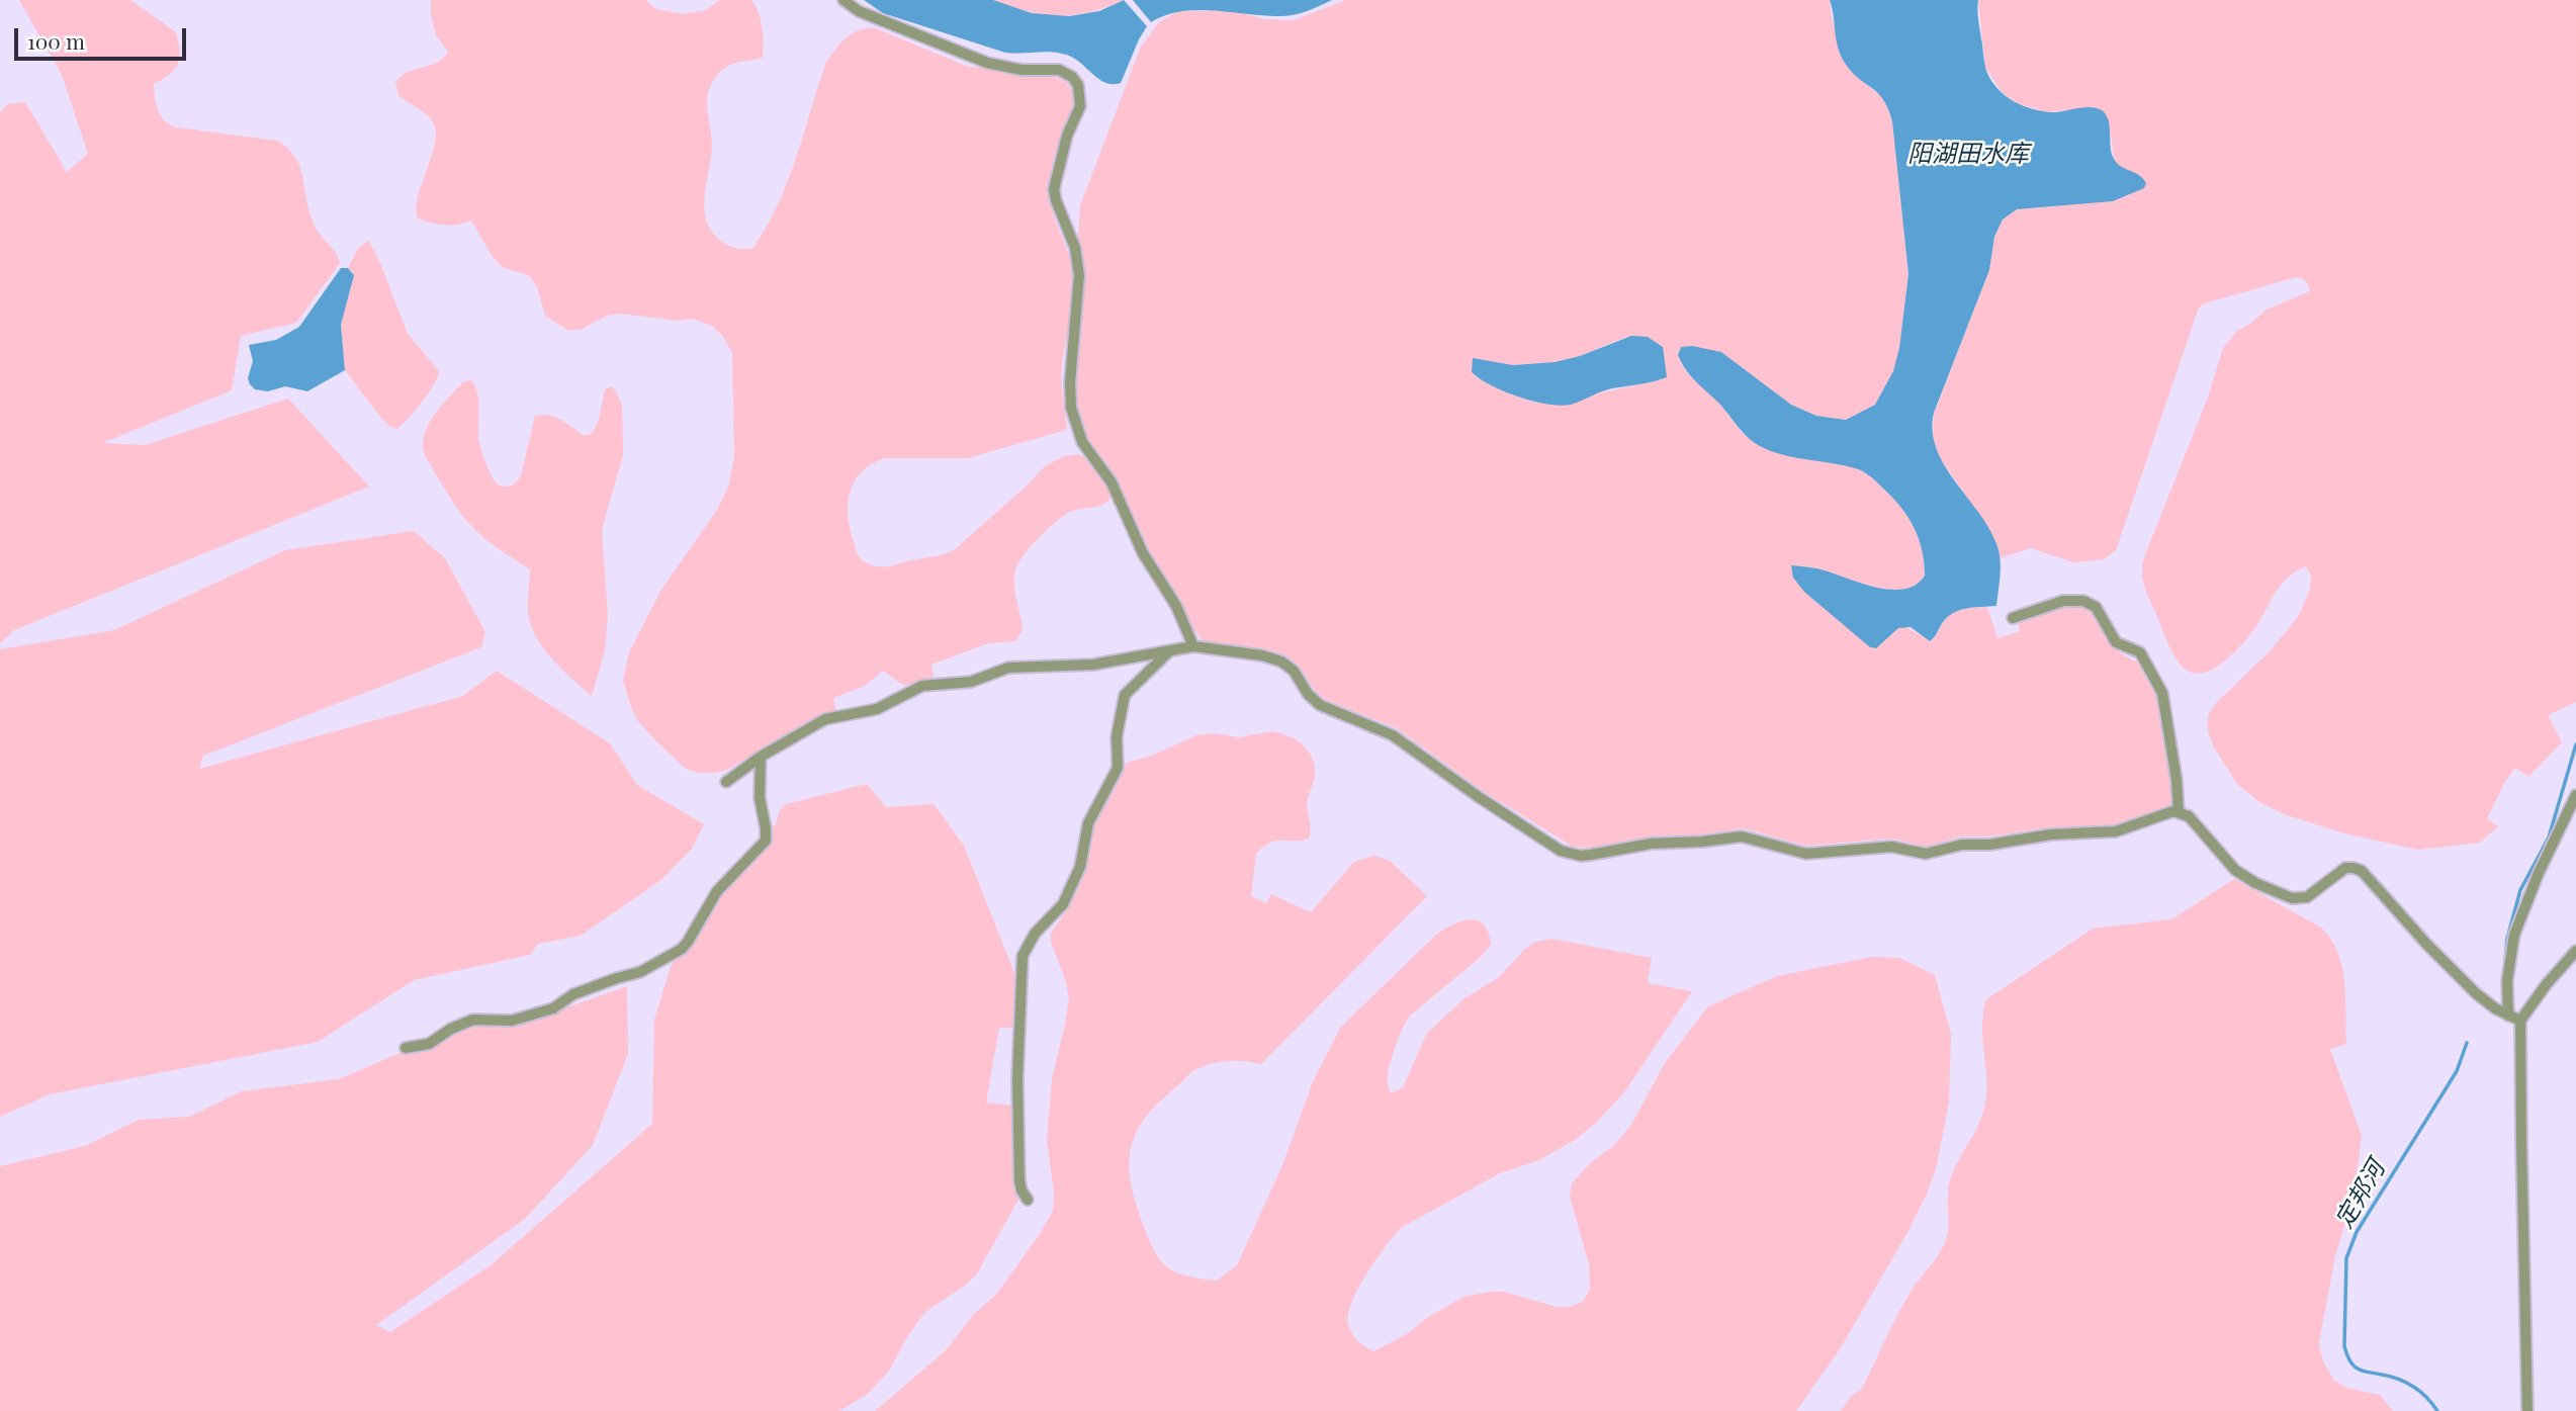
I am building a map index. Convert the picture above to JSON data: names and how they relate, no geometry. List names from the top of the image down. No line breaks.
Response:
{"water":["阳湖田水库","定邦河"],"scale_bar":"100 m"}
